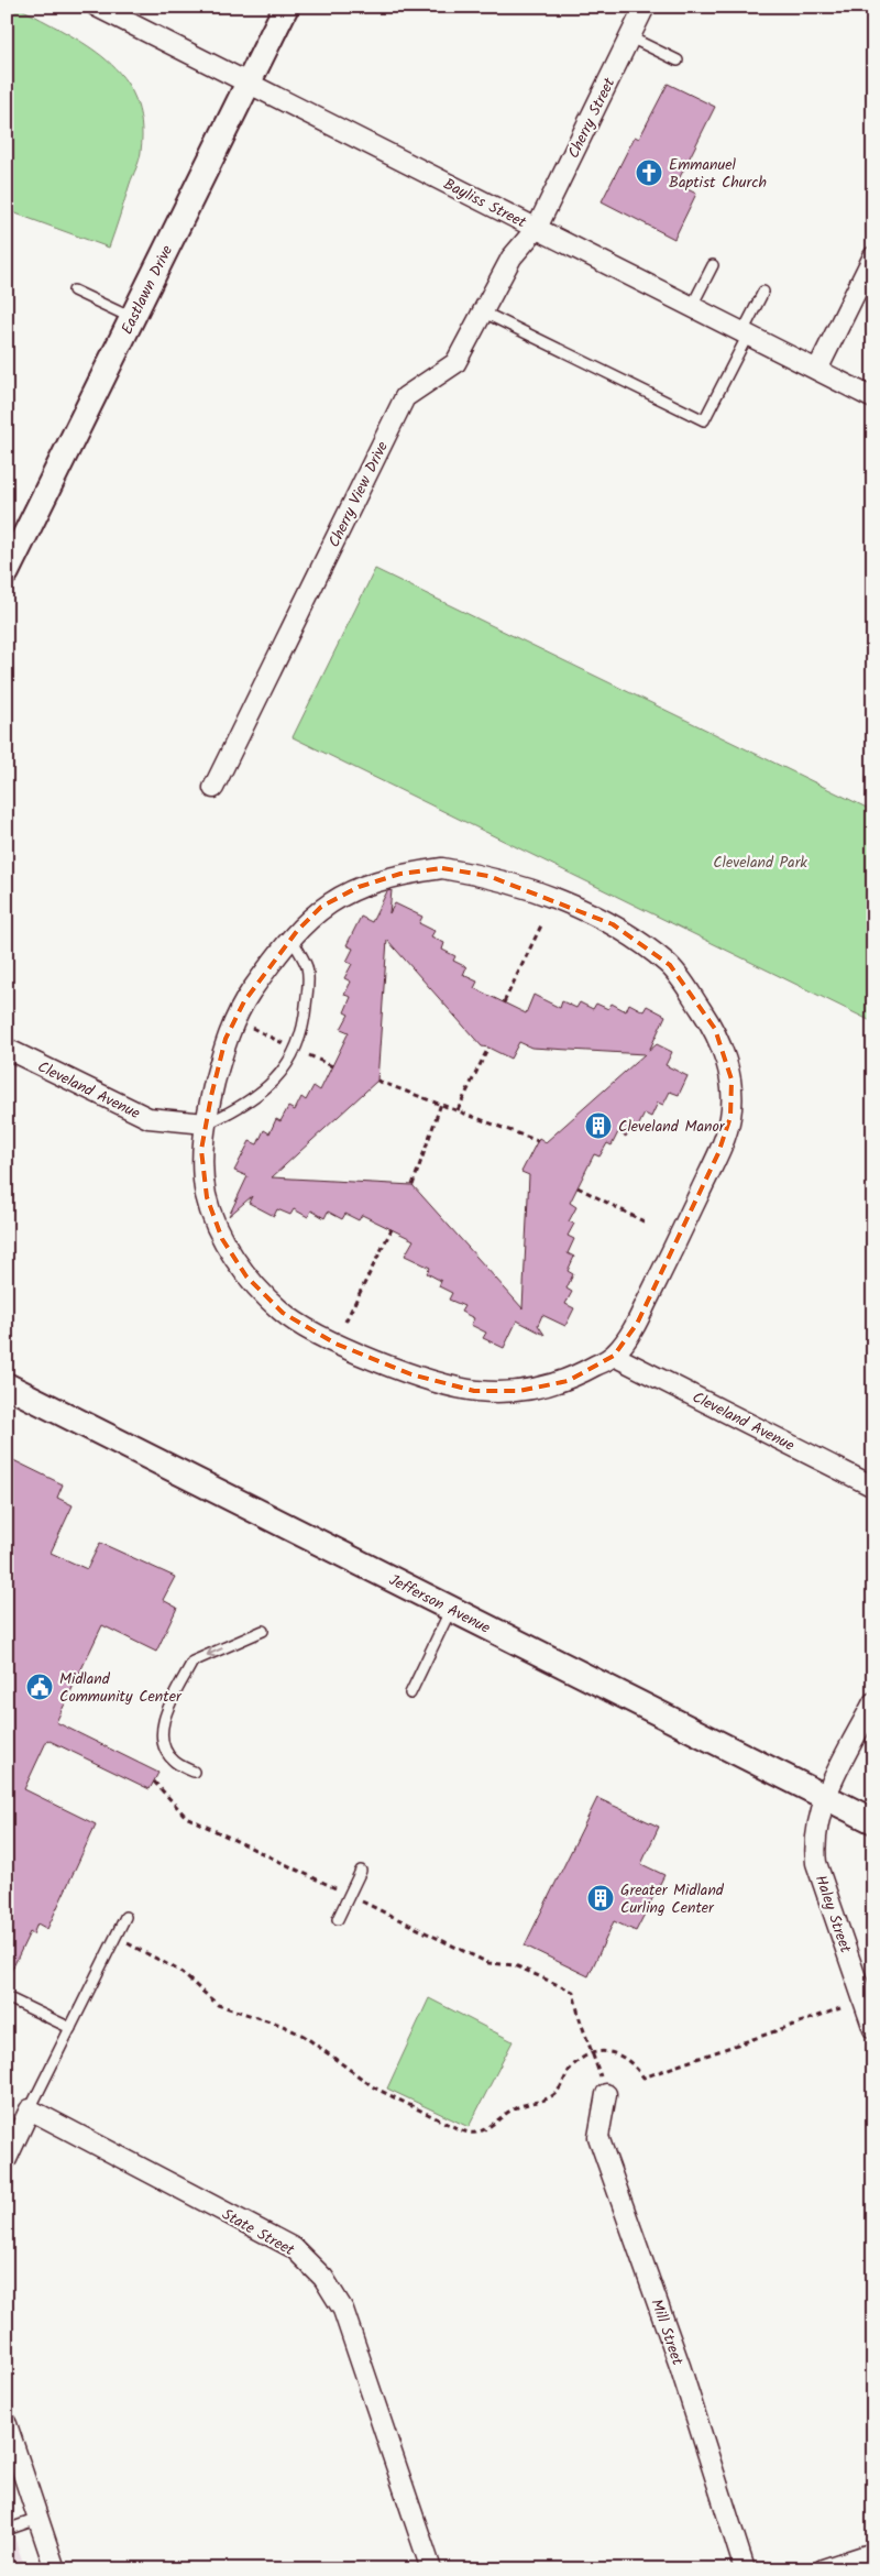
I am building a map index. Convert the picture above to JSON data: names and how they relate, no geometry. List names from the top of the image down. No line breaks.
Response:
{"streets":{"street":["Cherry Street","Bayliss Street","Eastlawn Drive","Cherry View Drive","Cleveland Avenue","Jefferson Avenue","Haley Street","State Street","Mill Street"]},"crossings":[["Cherry Street","Bayliss Street"],["Cherry Street","Cherry View Drive"],["Bayliss Street","Eastlawn Drive"],["Bayliss Street","Cherry View Drive"],["Jefferson Avenue","Haley Street"]],"parks":["Cleveland Park"],"places":{"church":["Emmanuel Baptist Church"],"building":["Cleveland Manor","Greater Midland Curling Center"],"public building":["Midland Community Center"]}}
